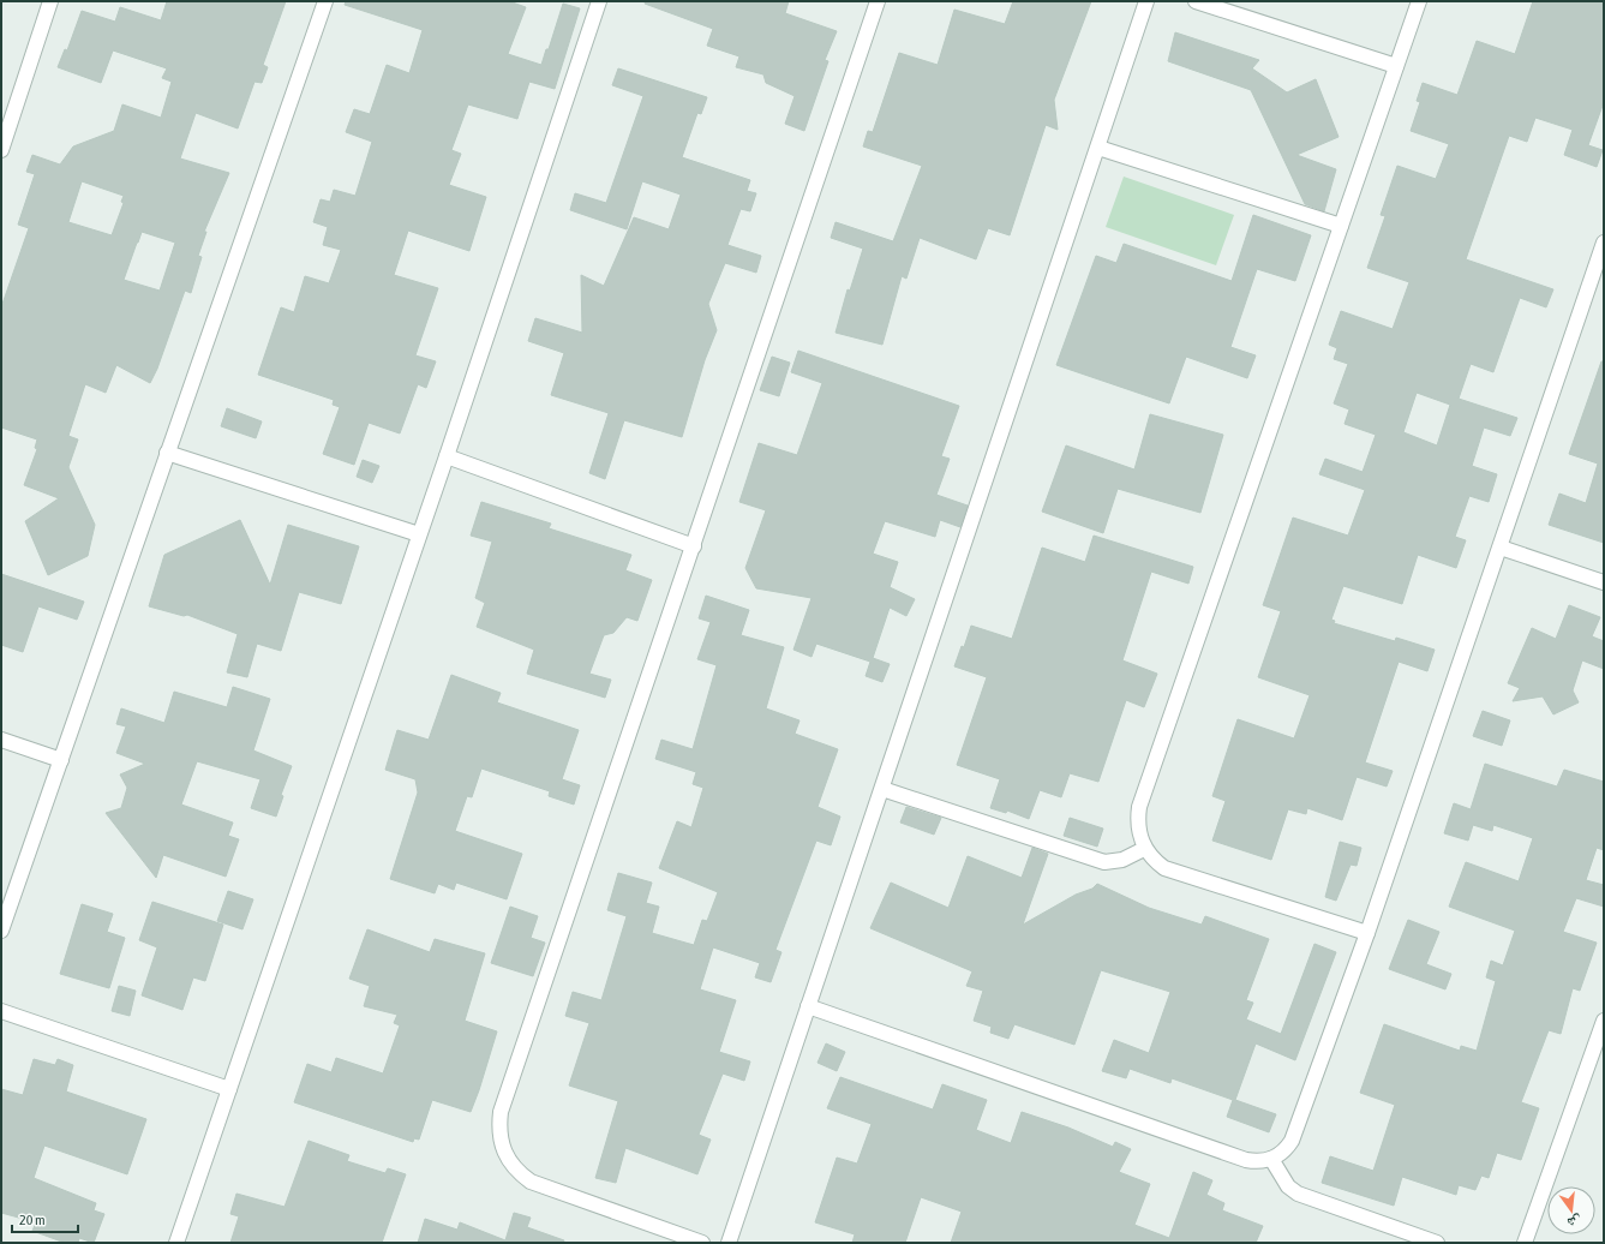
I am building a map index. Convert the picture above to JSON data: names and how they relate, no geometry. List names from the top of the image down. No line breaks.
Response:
{"scale_bar":"20 m","north":"bottom"}
